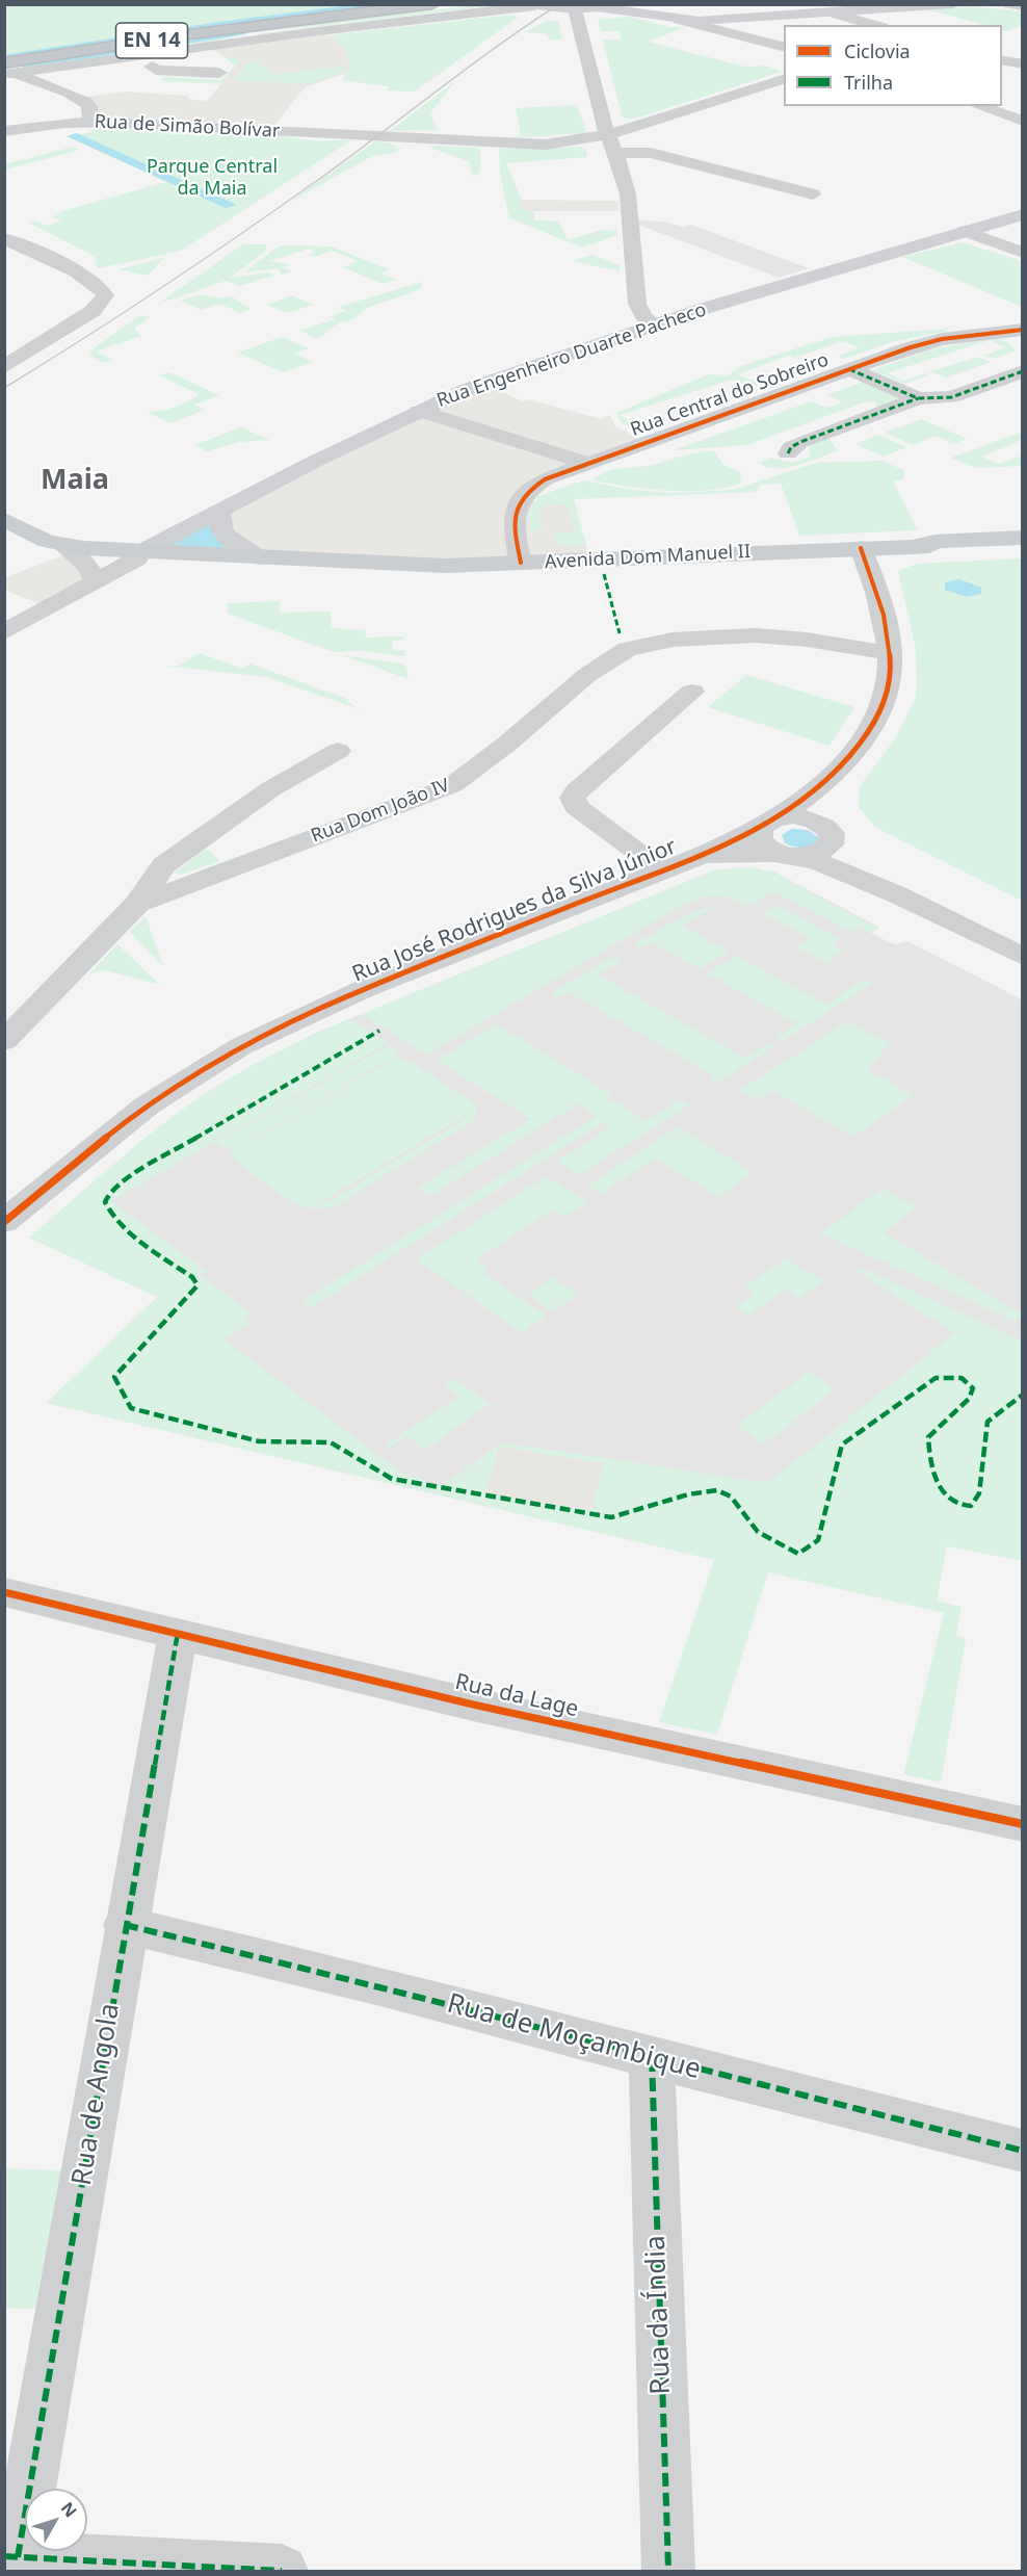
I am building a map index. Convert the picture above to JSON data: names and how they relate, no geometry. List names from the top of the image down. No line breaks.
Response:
{"streets":{"highway":["EN 14"],"main road":["Rua Engenheiro Duarte Pacheco","Avenida Dom Manuel II"],"street":["Rua de Simão Bolívar","Rua Central do Sobreiro","Rua Dom João IV","Rua José Rodrigues da Silva Júnior","Rua da Lage","Rua de Moçambique","Rua de Angola","Rua da Índia"]},"crossings":[["Rua Engenheiro Duarte Pacheco","Avenida Dom Manuel II"],["Rua Central do Sobreiro","Avenida Dom Manuel II"],["Avenida Dom Manuel II","Rua José Rodrigues da Silva Júnior"],["Rua Dom João IV","Rua José Rodrigues da Silva Júnior"],["Rua da Lage","Rua de Angola"],["Rua de Moçambique","Rua de Angola"],["Rua de Moçambique","Rua da Índia"]],"districts":["Maia"],"parks":["Parque Central da Maia"],"legend":["Ciclovia","Trilha"],"north":"top right"}
